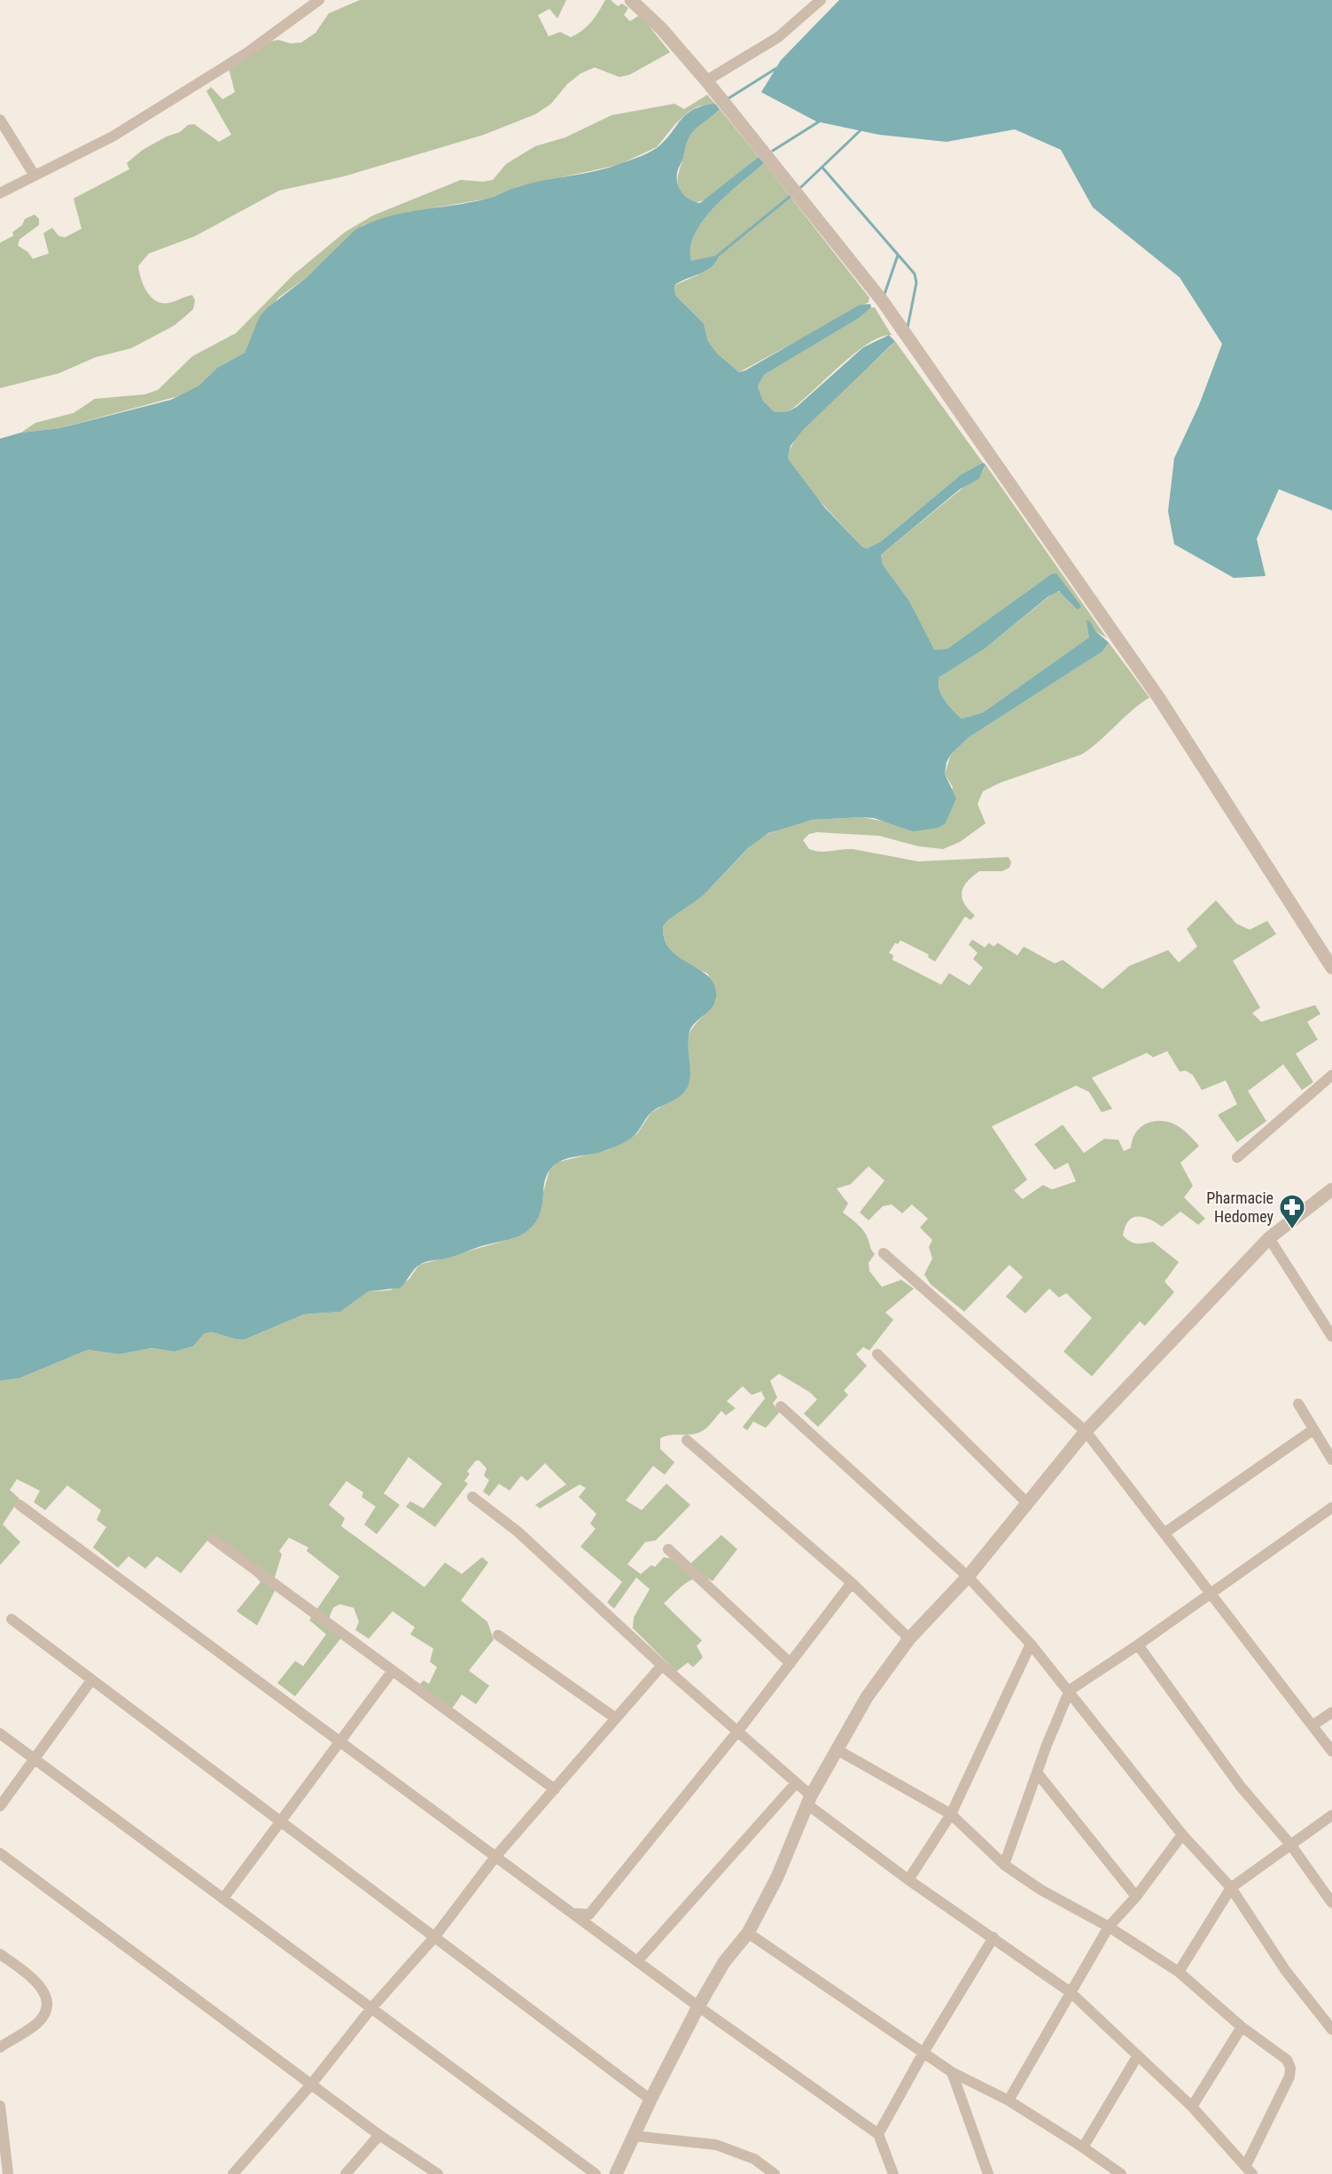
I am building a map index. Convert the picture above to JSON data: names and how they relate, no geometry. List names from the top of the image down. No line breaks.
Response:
{"places":{"pharmacy":["Pharmacie Hedomey"]}}
